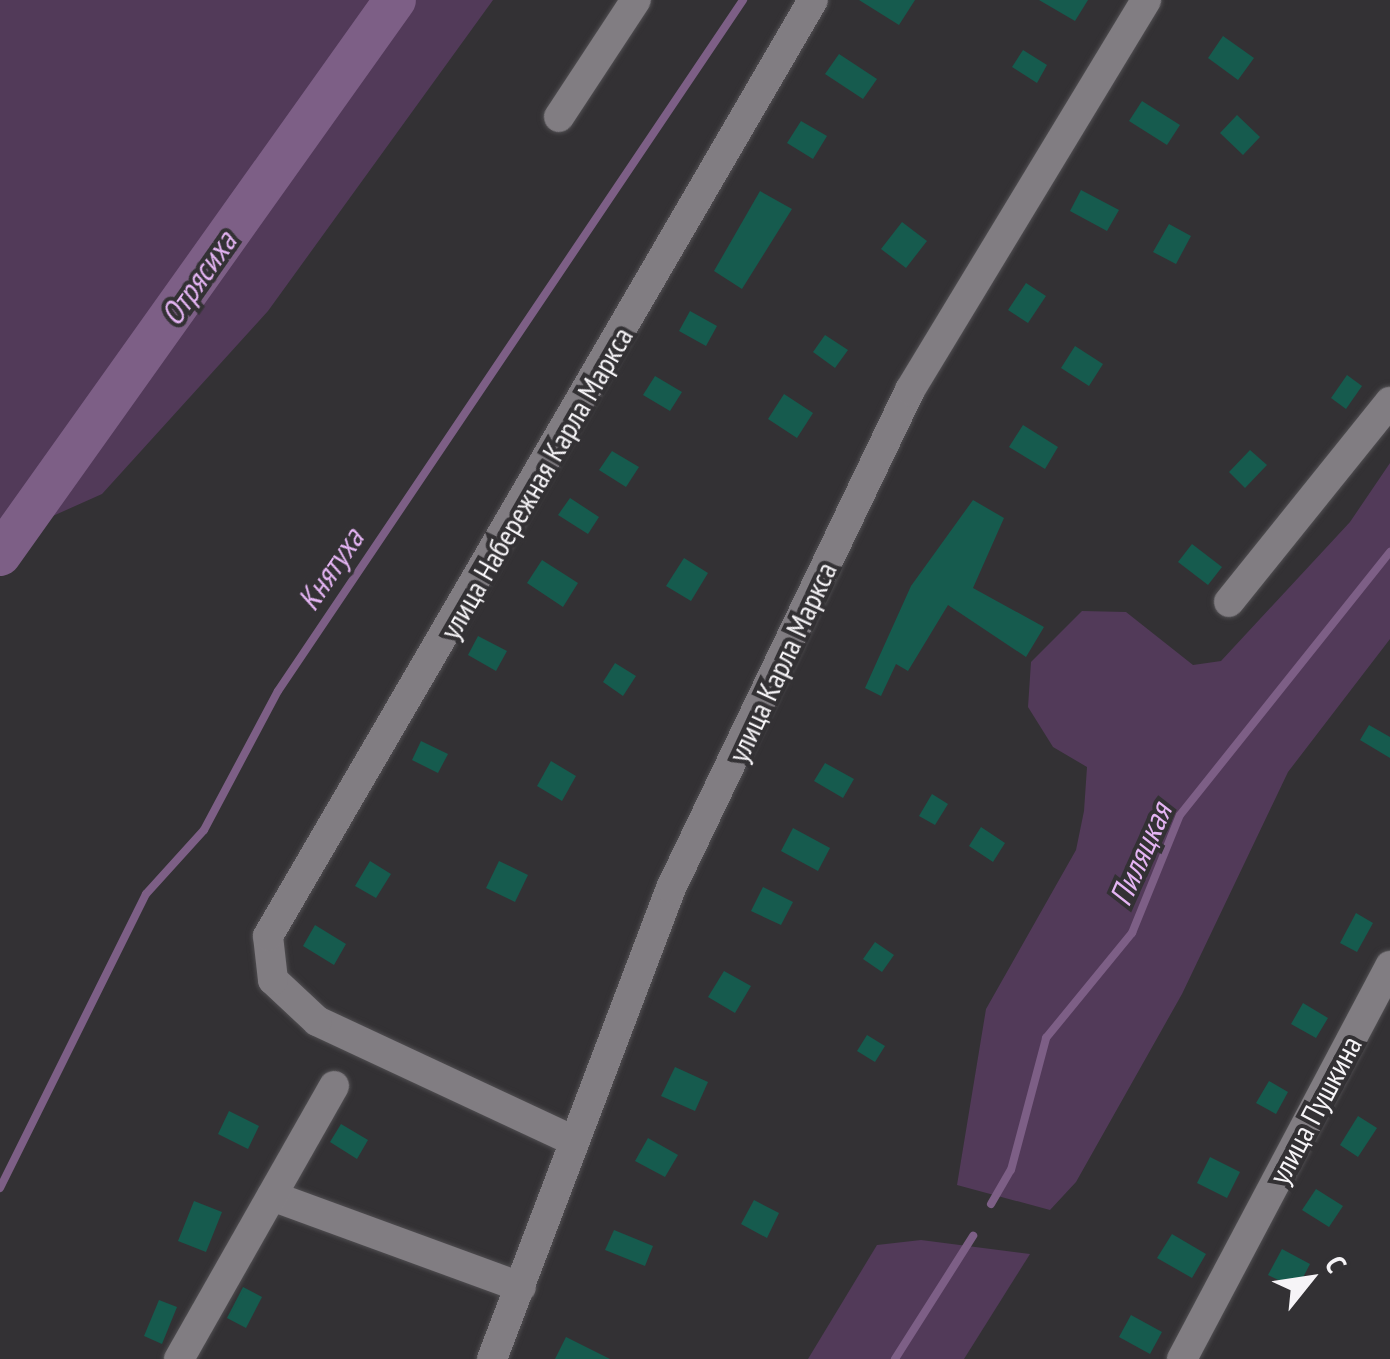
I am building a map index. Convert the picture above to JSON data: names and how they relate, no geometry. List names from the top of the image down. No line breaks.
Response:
{"streets":{"street":["улица Набережная Карла Маркса","улица Карла Маркса","улица Пушкина"]},"crossings":[["улица Набережная Карла Маркса","улица Карла Маркса"]],"water":["Отрясиха","Княтуха","Пиляцкая"],"north":"top right"}
